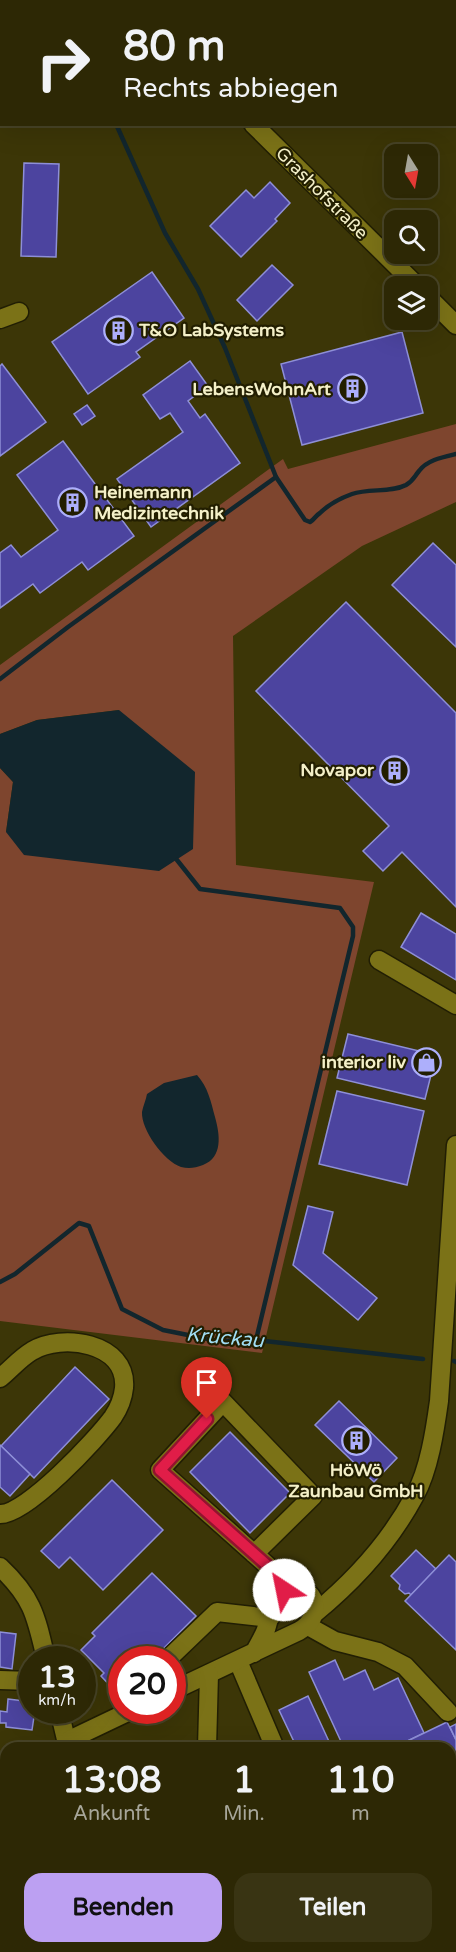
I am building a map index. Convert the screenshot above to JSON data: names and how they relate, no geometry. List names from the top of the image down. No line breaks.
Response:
{"streets":{"street":["Grashofstraße"]},"water":["Krückau"],"places":{"building":["T&O LabSystems","LebensWohnArt","Heinemann Medizintechnik","Novapor","HöWö Zaunbau GmbH"],"shop":["interior liv"]},"north":"bottom","page":{"turn":["80 m","Rechts abbiegen"],"speed":"13 km/h","limit":"20","eta":["13:08","Ankunft","1","Min.","110","m"],"buttons":["Beenden","Teilen"]}}
